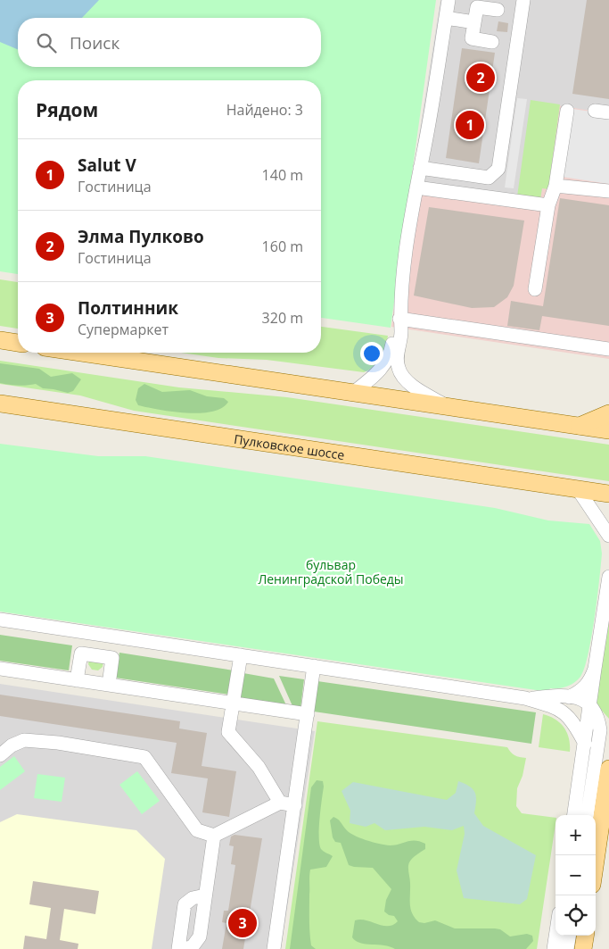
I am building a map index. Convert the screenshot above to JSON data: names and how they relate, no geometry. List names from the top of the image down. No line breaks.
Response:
{"streets":{"main road":["Пулковское шоссе"]},"parks":["бульвар Ленинградской Победы"],"page":{"search":"Поиск","pins":["2","1","3"],"heading":["Рядом","Найдено: 3"],"list":[{"mark":"1","name":"Salut V","note":"Гостиница","value":"140 m"},{"mark":"2","name":"Элма Пулково","note":"Гостиница","value":"160 m"},{"mark":"3","name":"Полтинник","note":"Супермаркет","value":"320 m"}],"map_buttons":["+","−"]}}
